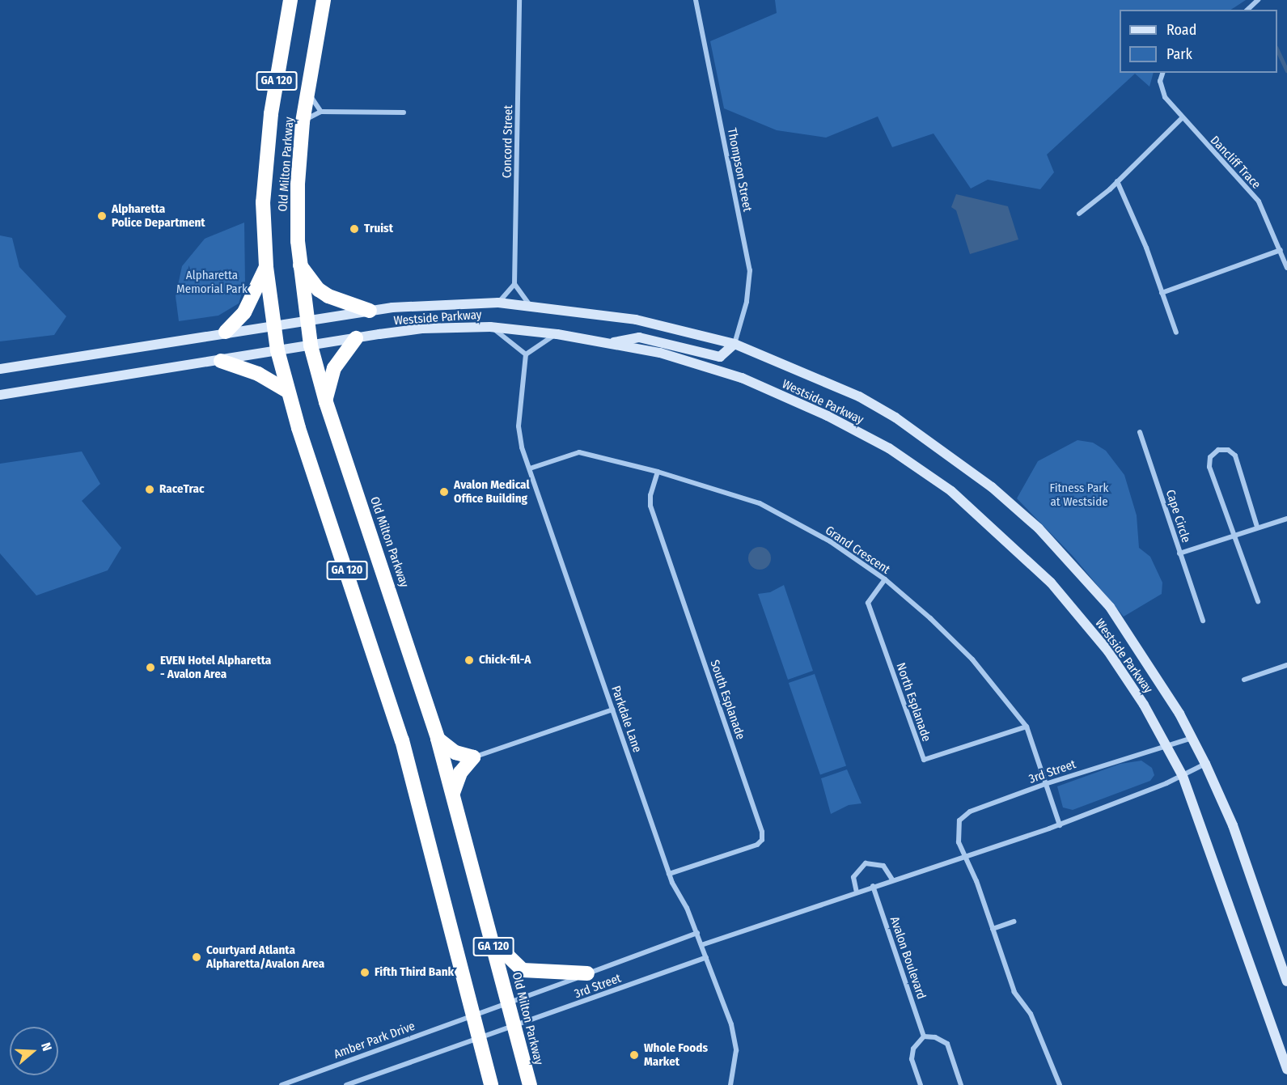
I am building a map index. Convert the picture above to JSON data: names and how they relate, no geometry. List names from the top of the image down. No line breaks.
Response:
{"streets":{"highway":["GA 120","Old Milton Parkway"],"main road":["Westside Parkway"],"street":["Concord Street","Dancliff Trace","Thompson Street","Cape Circle","Grand Crescent","South Esplanade","North Esplanade","Parkdale Lane","3rd Street","Avalon Boulevard","Amber Park Drive"]},"crossings":[["Old Milton Parkway","Westside Parkway"],["Old Milton Parkway","3rd Street"],["Old Milton Parkway","Amber Park Drive"],["Thompson Street","Westside Parkway"],["Westside Parkway","3rd Street"],["Grand Crescent","South Esplanade"],["Grand Crescent","North Esplanade"],["Grand Crescent","Parkdale Lane"],["Grand Crescent","3rd Street"],["South Esplanade","Parkdale Lane"],["Parkdale Lane","3rd Street"],["3rd Street","Amber Park Drive"]],"parks":["Alpharetta Memorial Park","Fitness Park at Westside"],"places":["Alpharetta Police Department","Truist","RaceTrac","Avalon Medical Office Building","Chick-fil-A","EVEN Hotel Alpharetta - Avalon Area","Courtyard Atlanta Alpharetta/Avalon Area","Fifth Third Bank","Whole Foods Market"],"legend":["Road","Park"],"north":"right"}
